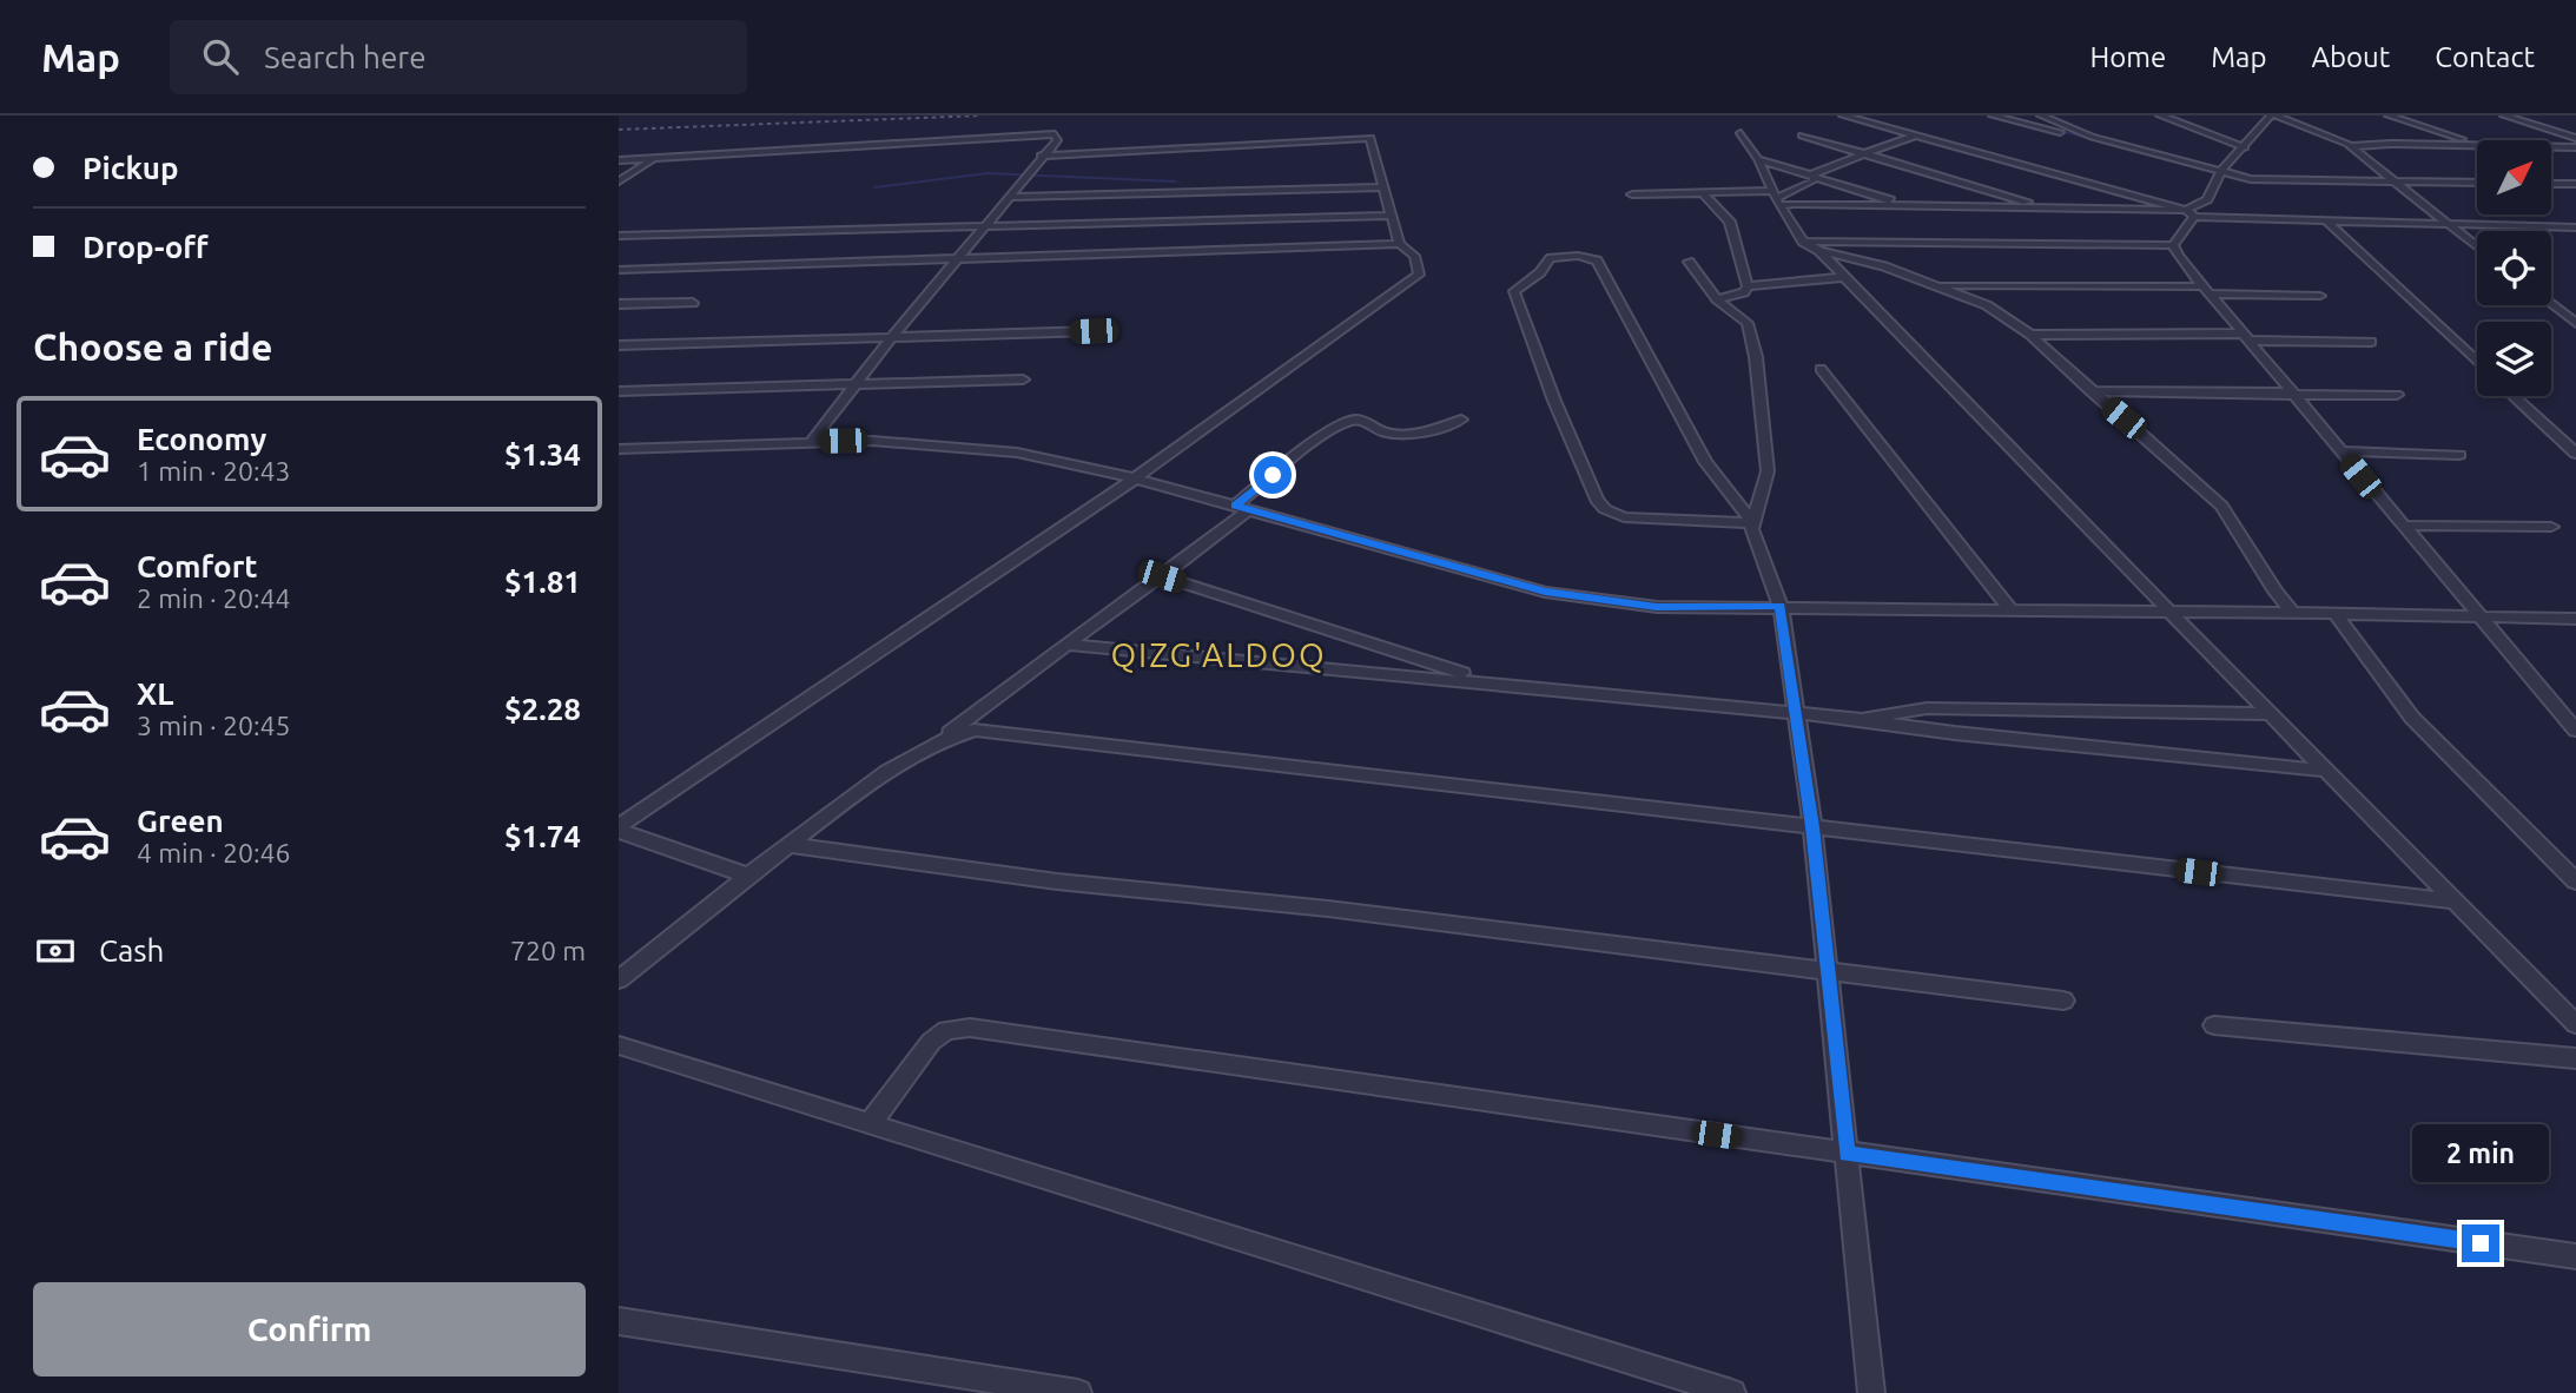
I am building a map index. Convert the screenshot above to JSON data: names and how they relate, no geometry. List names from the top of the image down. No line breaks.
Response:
{"districts":["QIZG'ALDOQ"],"north":"top right","page":{"header":"Map","search":"Search here","nav":["Home","Map","About","Contact"],"banner":["Pickup","Drop-off"],"heading":"Choose a ride","list":[{"name":"Economy","note":"1 min · 20:43","value":"$1.34"},{"name":"Comfort","note":"2 min · 20:44","value":"$1.81"},{"name":"XL","note":"3 min · 20:45","value":"$2.28"},{"name":"Green","note":"4 min · 20:46","value":"$1.74"}],"pay":["Cash","720 m"],"bubble":"2 min","buttons":"Confirm"}}
